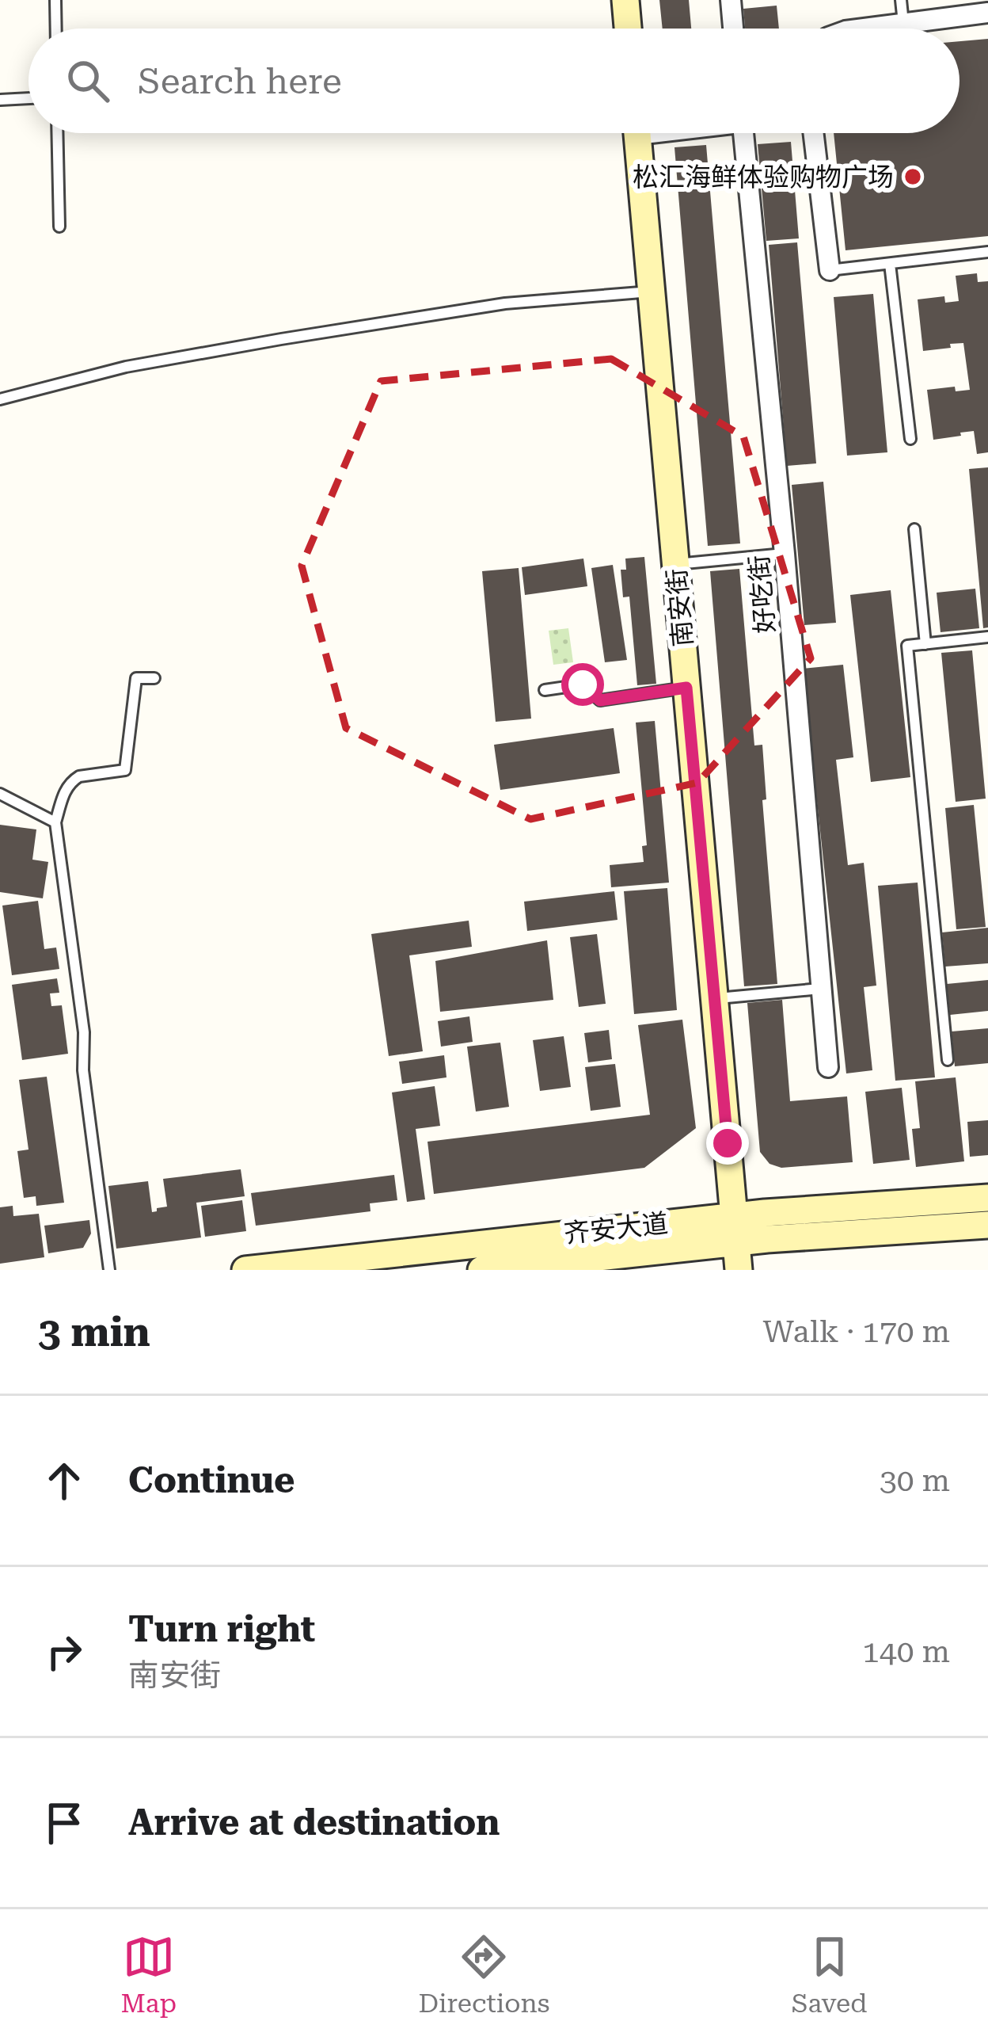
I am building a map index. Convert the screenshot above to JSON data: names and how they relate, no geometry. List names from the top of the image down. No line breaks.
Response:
{"streets":{"main road":["南安街","齐安大道"],"street":["好吃街"]},"crossings":[["南安街","齐安大道"]],"places":["松汇海鲜体验购物广场"],"page":{"search":"Search here","heading":["3 min","Walk · 170 m"],"list":[["Continue","30 m"],["Turn right","南安街","140 m"],"Arrive at destination"],"nav":["Map","Directions","Saved"]}}
